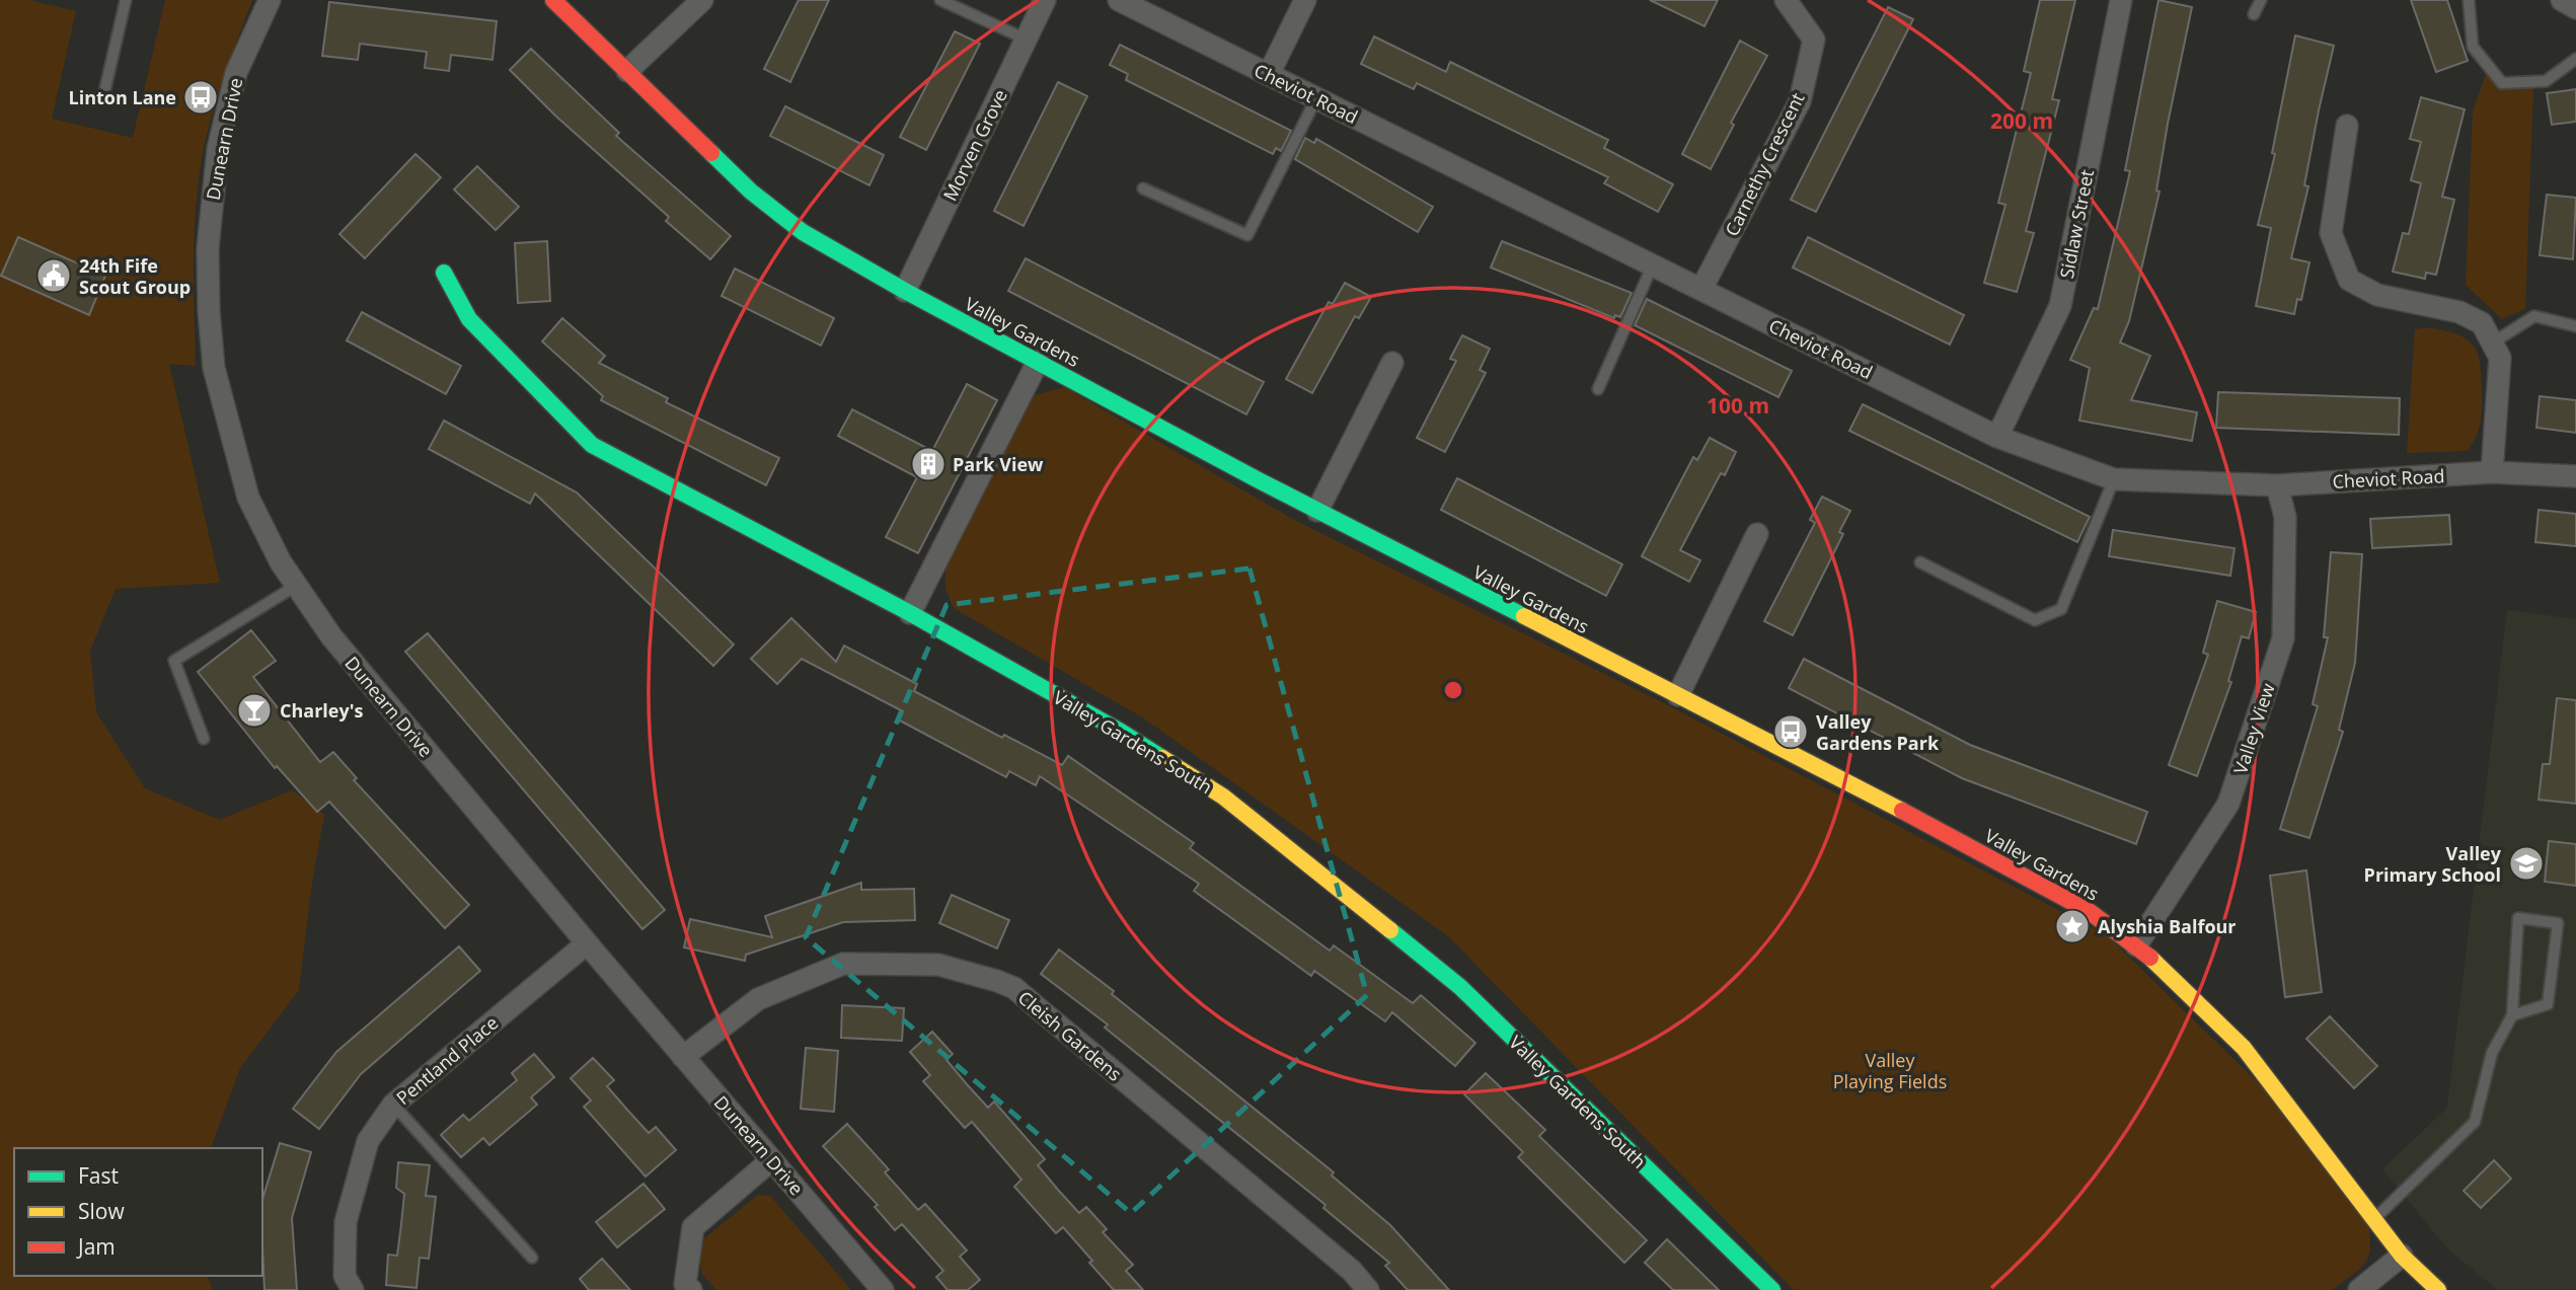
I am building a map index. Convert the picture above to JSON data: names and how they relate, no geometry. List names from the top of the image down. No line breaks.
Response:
{"streets":{"street":["Cheviot Road","Dunearn Drive","Morven Grove","Carnethy Crescent","Sidlaw Street","Valley Gardens","Valley View","Valley Gardens South","Cleish Gardens","Pentland Place"]},"crossings":[["Cheviot Road","Carnethy Crescent"],["Cheviot Road","Sidlaw Street"],["Cheviot Road","Valley View"],["Dunearn Drive","Cleish Gardens"],["Dunearn Drive","Pentland Place"],["Morven Grove","Valley Gardens"],["Valley Gardens","Valley View"]],"parks":["Valley Playing Fields"],"places":{"bus stop":["Linton Lane","Valley Gardens Park"],"public building":["24th Fife Scout Group"],"building":["Park View"],"bar":["Charley's"],"school or university":["Valley Primary School"],"place":["Alyshia Balfour"]},"legend":["Fast","Slow","Jam"],"rings":["200 m","100 m"]}
